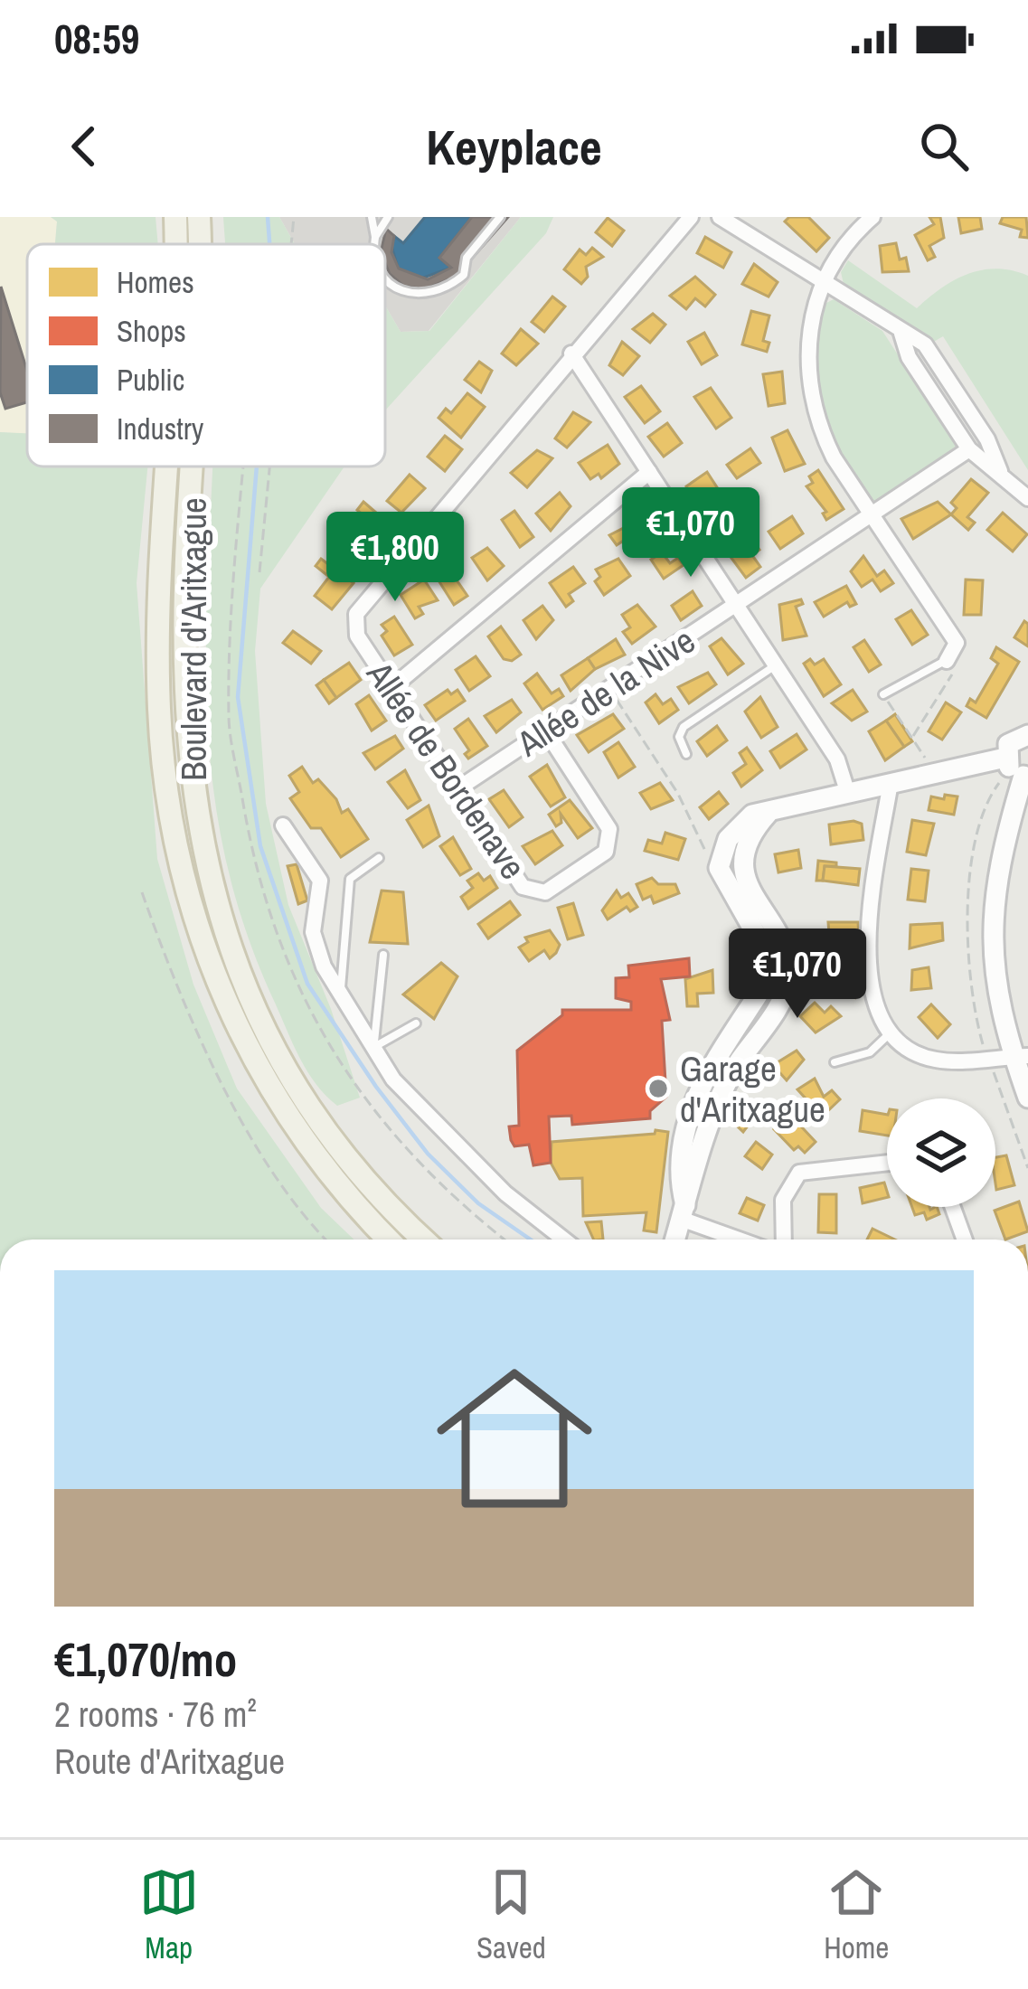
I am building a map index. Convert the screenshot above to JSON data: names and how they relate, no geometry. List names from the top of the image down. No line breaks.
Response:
{"streets":{"main road":["Boulevard d'Aritxague"],"street":["Allée de la Nive","Allée de Bordenave"]},"crossings":[["Allée de la Nive","Allée de Bordenave"]],"places":["Garage d'Aritxague"],"legend":["Homes","Shops","Public","Industry"],"page":{"status":"08:59","header":"Keyplace","price":["€1,070","€1,800","€1,070"],"list":[{"name":"€1,070/mo","note":"2 rooms · 76 m² · Route d'Aritxague"}],"tabs":["Map","Saved","Home"]}}
